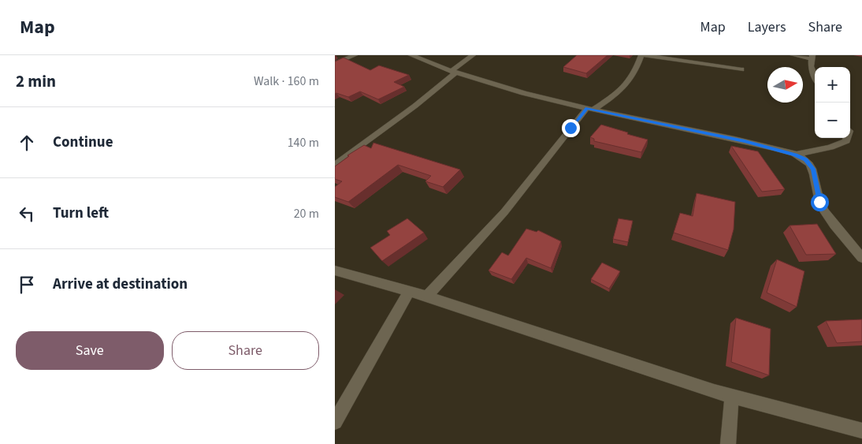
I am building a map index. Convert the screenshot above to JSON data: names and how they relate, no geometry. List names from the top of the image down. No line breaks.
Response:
{"north":"right","page":{"header":"Map","nav":["Map","Layers","Share"],"heading":["2 min","Walk · 160 m"],"map_buttons":["+","−"],"list":[["Continue","140 m"],["Turn left","20 m"],"Arrive at destination"],"buttons":["Save","Share"]}}
